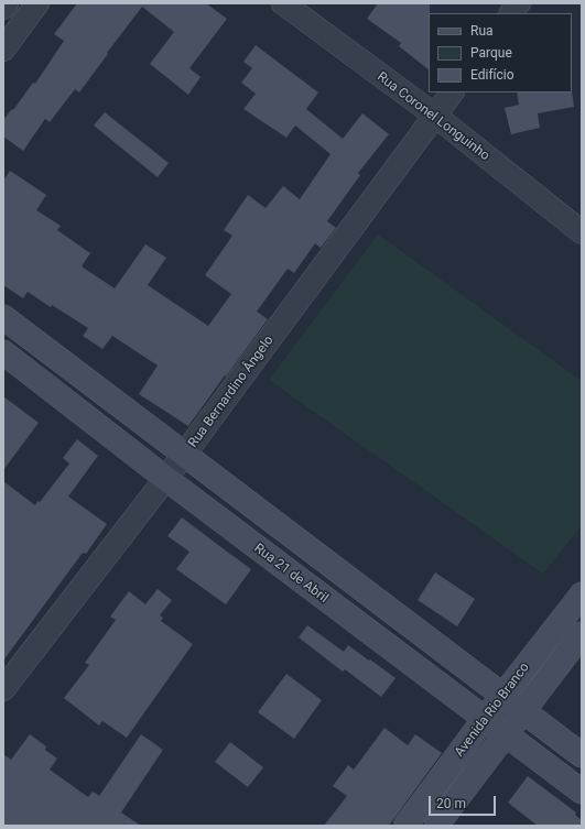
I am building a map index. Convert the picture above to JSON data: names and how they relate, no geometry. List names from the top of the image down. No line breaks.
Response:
{"streets":{"street":["Rua Coronel Longuinho","Rua Bernardino Ângelo","Rua 21 de Abril","Avenida Rio Branco"]},"crossings":[["Rua Coronel Longuinho","Rua Bernardino Ângelo"],["Rua Bernardino Ângelo","Rua 21 de Abril"],["Rua 21 de Abril","Avenida Rio Branco"]],"legend":["Rua","Parque","Edifício"],"scale_bar":"20 m"}
